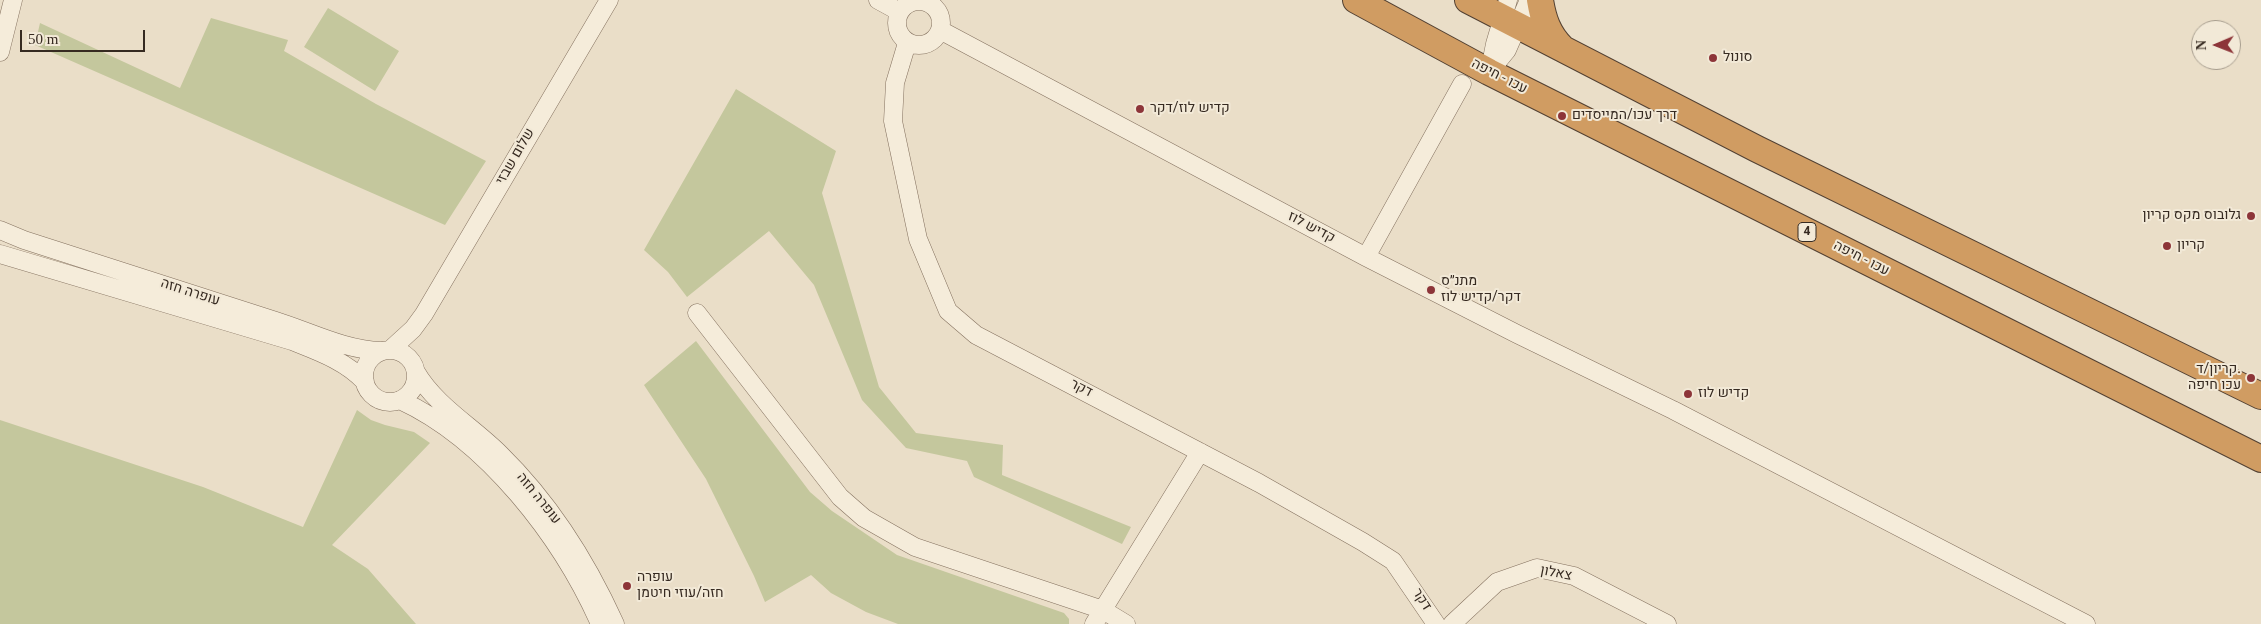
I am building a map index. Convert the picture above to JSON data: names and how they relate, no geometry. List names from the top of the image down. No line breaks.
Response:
{"streets":{"highway":["עכו - חיפה","4"],"street":["שלום שבזי","קדיש לוז","עופרה חזה","דקר","צאלון"]},"crossings":[["שלום שבזי","עופרה חזה"],["קדיש לוז","דקר"]],"places":["סונול","קדיש לוז/דקר","דרך עכו/המייסדים","גלובוס מקס קריון","קריון","מתנ״ס דקר/קדיש לוז","קריון/ד. עכו חיפה","קדיש לוז","עופרה חזה/עוזי חיטמן"],"scale_bar":"50 m","north":"left"}
